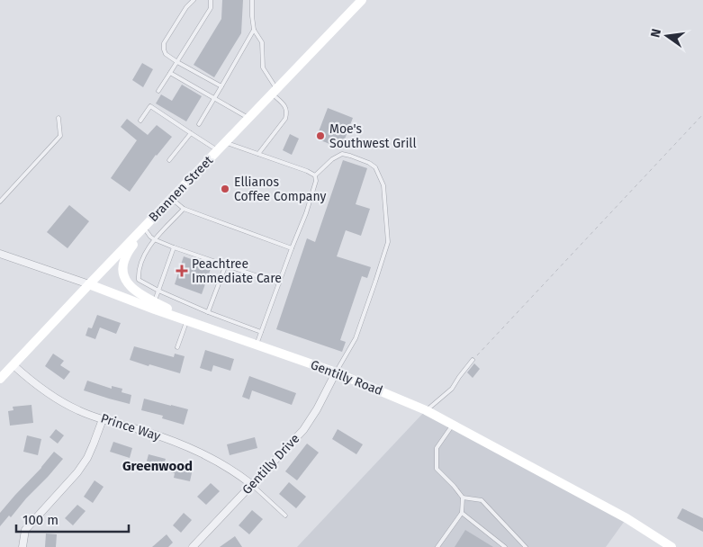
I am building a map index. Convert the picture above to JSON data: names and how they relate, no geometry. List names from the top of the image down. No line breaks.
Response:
{"streets":{"street":["Brannen Street","Gentilly Road","Prince Way","Gentilly Drive"]},"crossings":[["Brannen Street","Gentilly Road"],["Brannen Street","Prince Way"],["Gentilly Road","Gentilly Drive"],["Prince Way","Gentilly Drive"]],"districts":["Greenwood"],"places":{"other":["Moe's Southwest Grill","Ellianos Coffee Company"],"health":["Peachtree Immediate Care"]},"scale_bar":"100 m","north":"left"}
